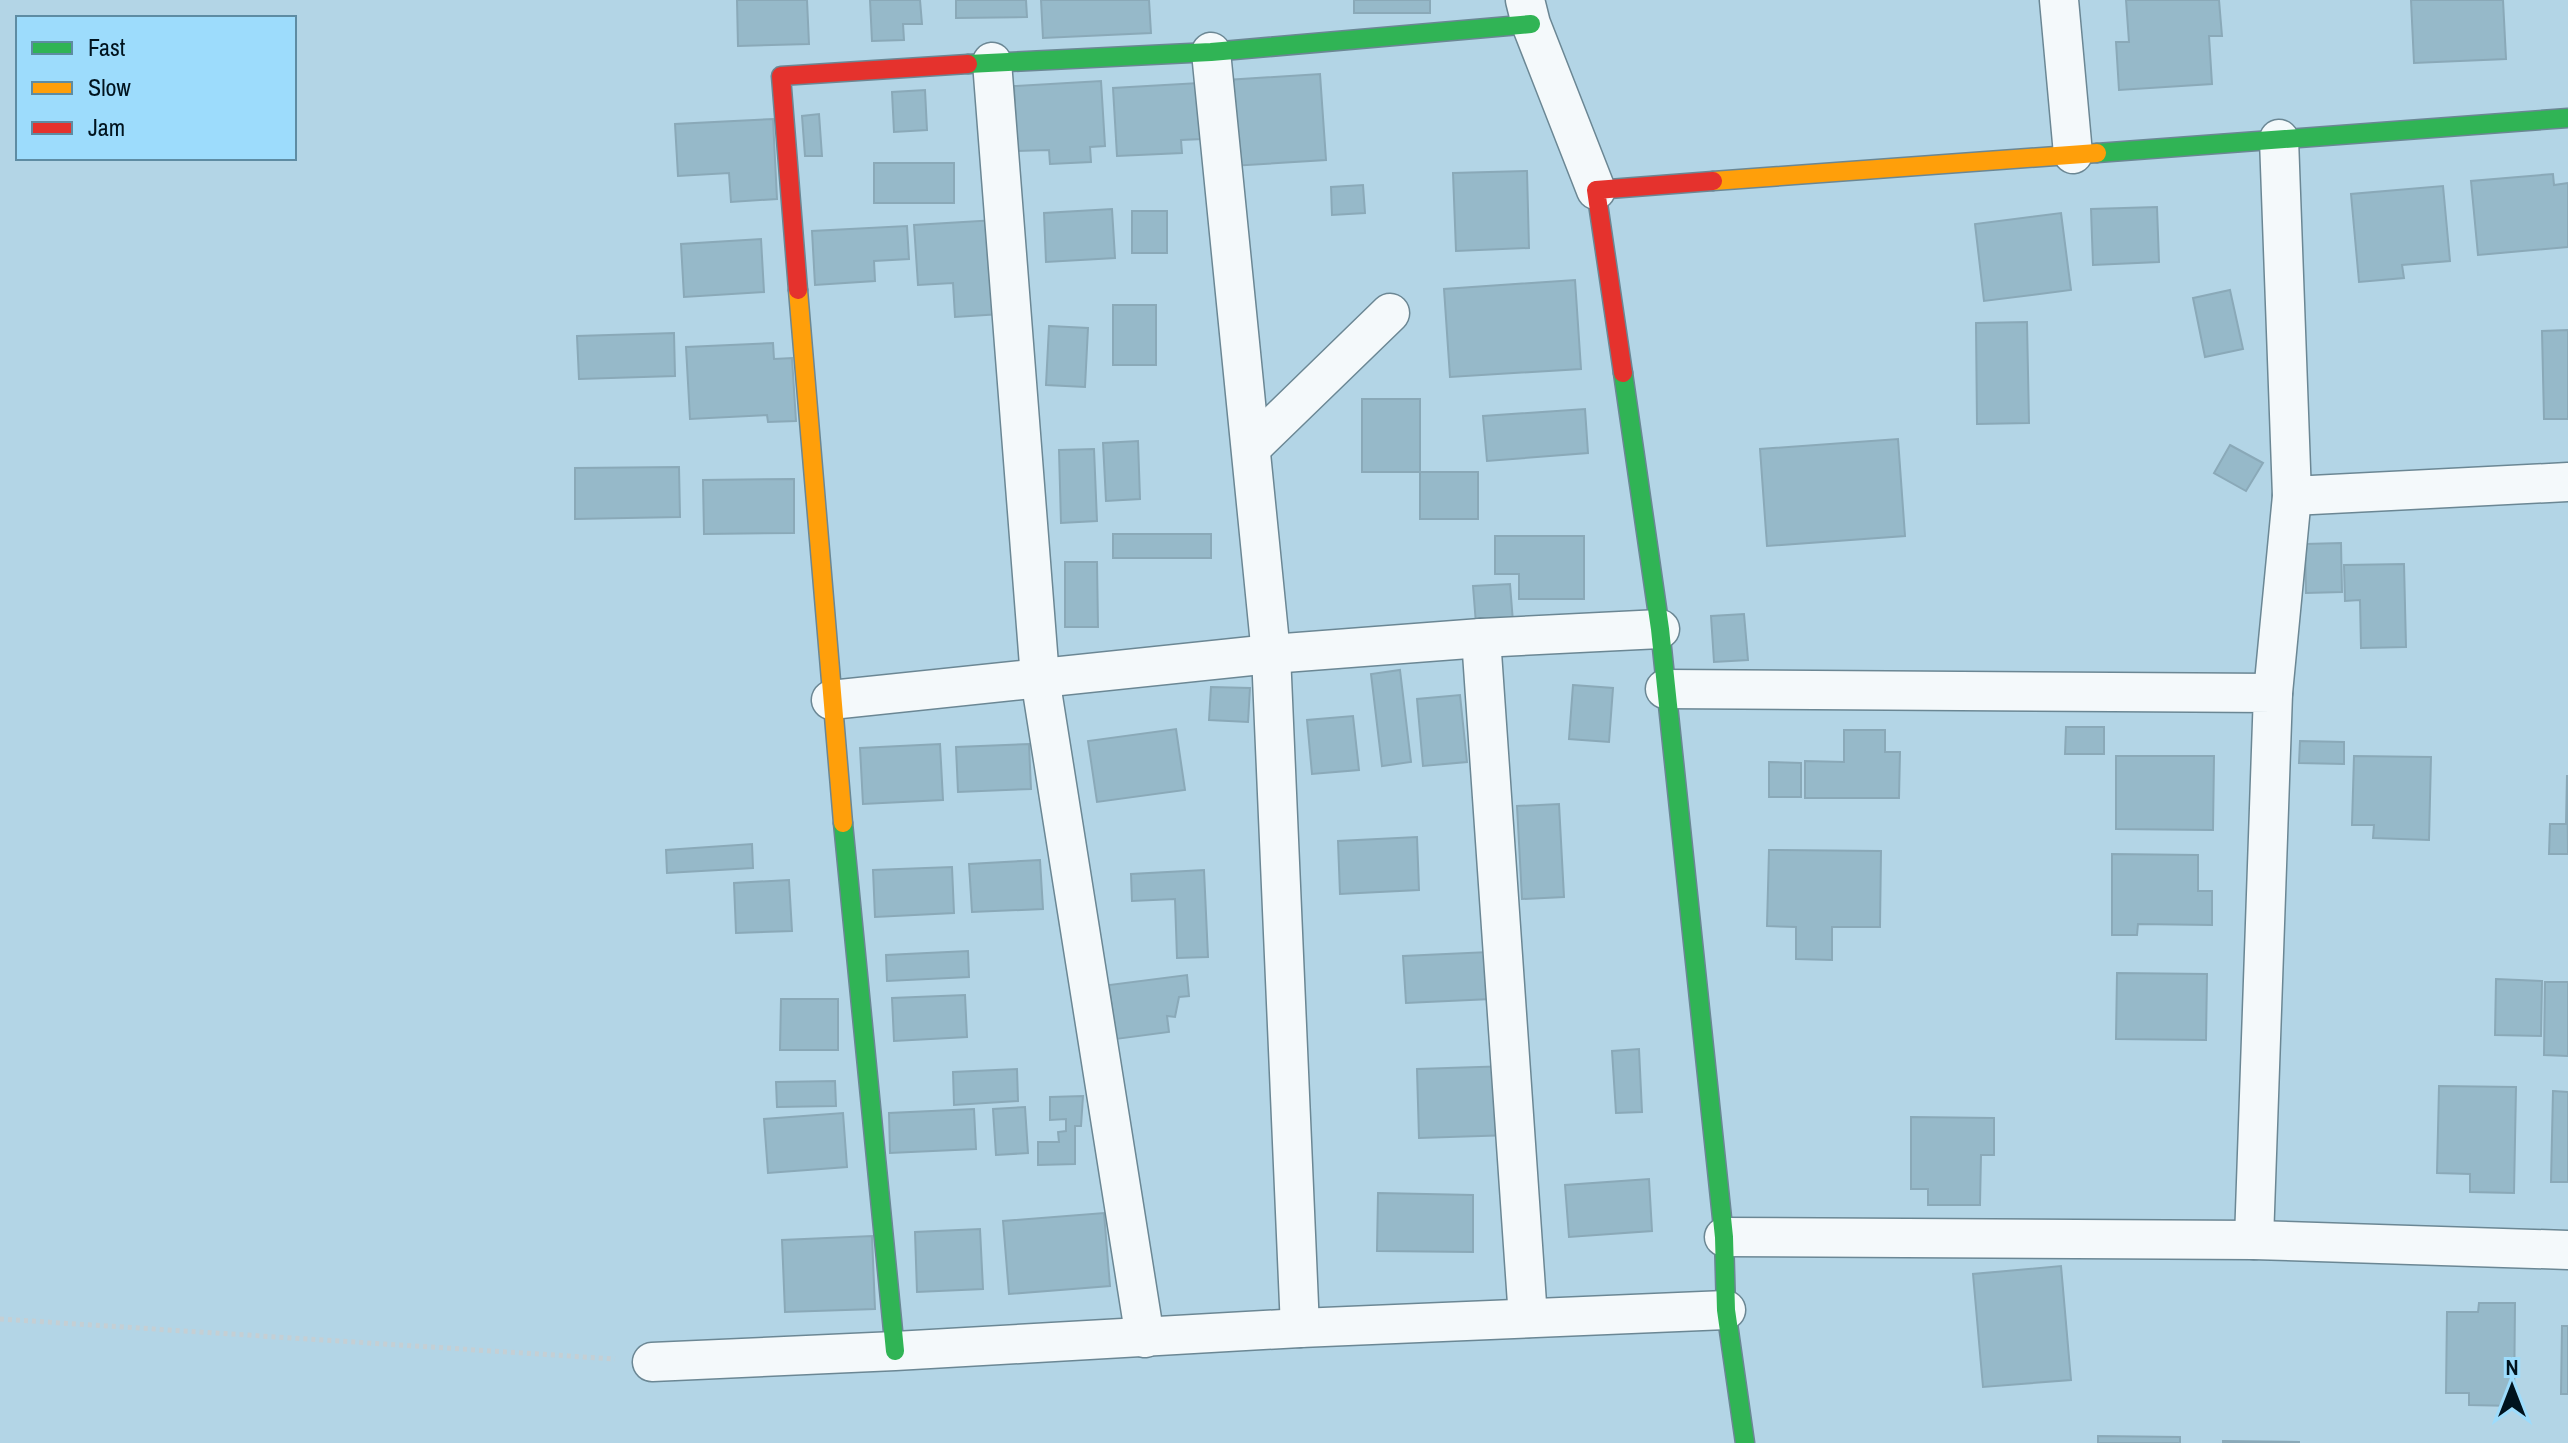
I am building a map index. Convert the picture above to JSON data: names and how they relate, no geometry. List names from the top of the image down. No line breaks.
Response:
{"legend":["Fast","Slow","Jam"],"north":"top"}
